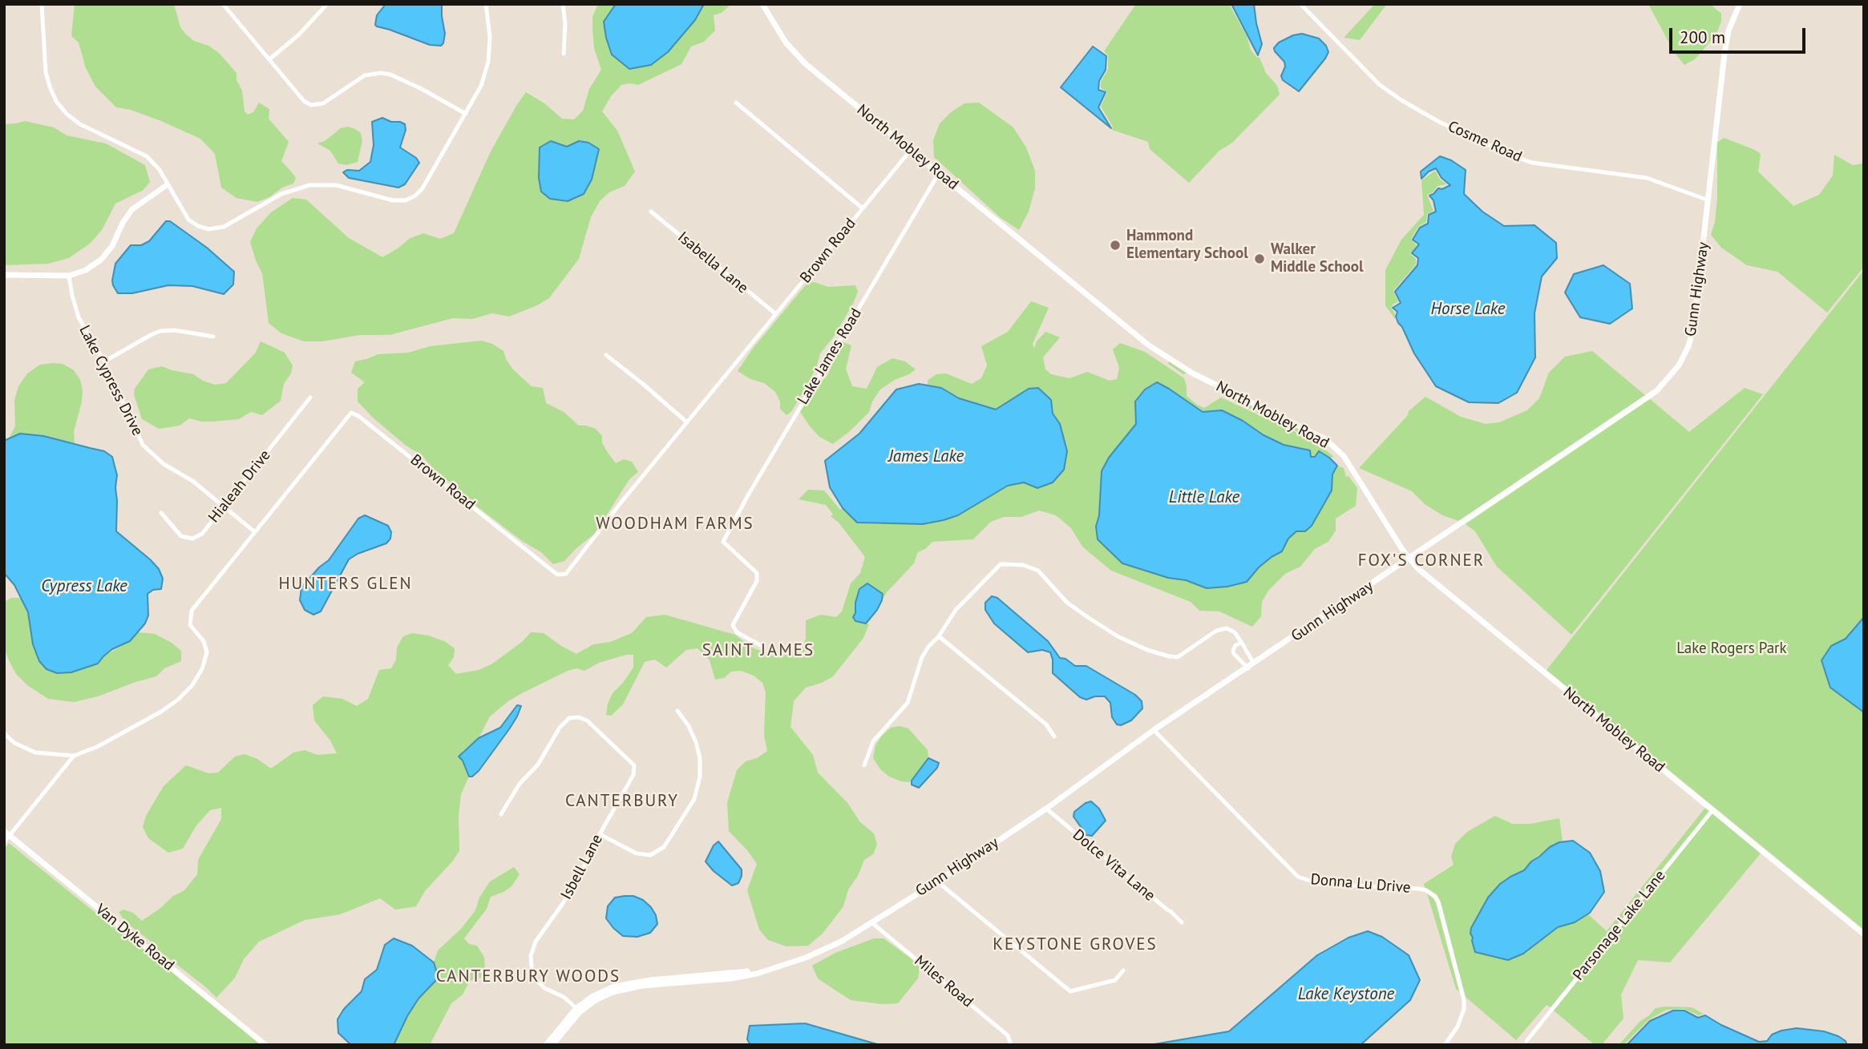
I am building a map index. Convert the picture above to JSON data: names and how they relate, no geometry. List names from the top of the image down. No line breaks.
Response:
{"streets":{"main road":["North Mobley Road","Gunn Highway","Van Dyke Road"],"street":["Cosme Road","Brown Road","Isabella Lane","Lake James Road","Lake Cypress Drive","Hialeah Drive","Dolce Vita Lane","Isbell Lane","Donna Lu Drive","Parsonage Lake Lane","Miles Road"]},"crossings":[["Cosme Road","Gunn Highway"],["North Mobley Road","Brown Road"],["North Mobley Road","Gunn Highway"],["North Mobley Road","Lake James Road"],["North Mobley Road","Parsonage Lake Lane"],["Brown Road","Isabella Lane"],["Brown Road","Lake Cypress Drive"],["Brown Road","Van Dyke Road"],["Gunn Highway","Dolce Vita Lane"],["Gunn Highway","Isbell Lane"],["Gunn Highway","Donna Lu Drive"],["Gunn Highway","Miles Road"],["Lake Cypress Drive","Hialeah Drive"]],"districts":["WOODHAM FARMS","FOX'S CORNER","HUNTERS GLEN","SAINT JAMES","CANTERBURY","KEYSTONE GROVES","CANTERBURY WOODS"],"water":["Horse Lake","James Lake","Little Lake","Cypress Lake","Lake Keystone"],"parks":["Lake Rogers Park"],"places":["Hammond Elementary School","Walker Middle School"],"scale_bar":"200 m"}
